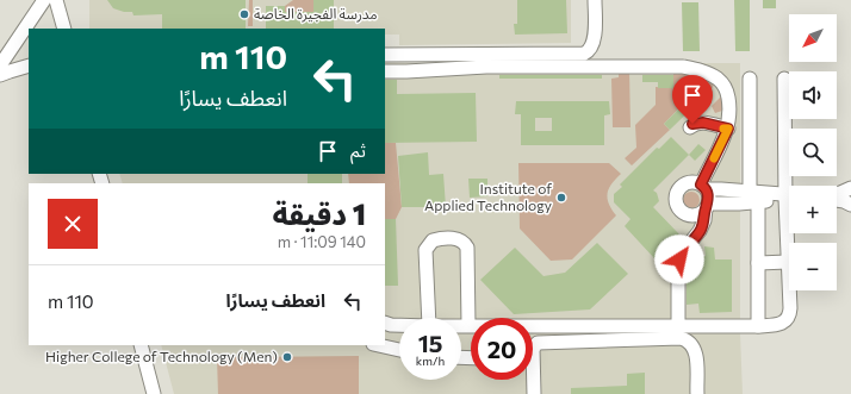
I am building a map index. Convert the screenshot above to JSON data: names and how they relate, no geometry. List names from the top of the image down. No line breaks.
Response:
{"places":["مدرسة الفجيرة الخاصة","Institute of Applied Technology","Higher College of Technology (Men)"],"north":"bottom left","page":{"map_buttons":["+","−"],"turn":["110 m","انعطف يسارًا"],"then":"ثم","heading":["1 دقيقة","140 m · 11:09"],"list":[{"name":"انعطف يسارًا","value":"110 m"}],"speed":"15 km/h","limit":"20"}}
